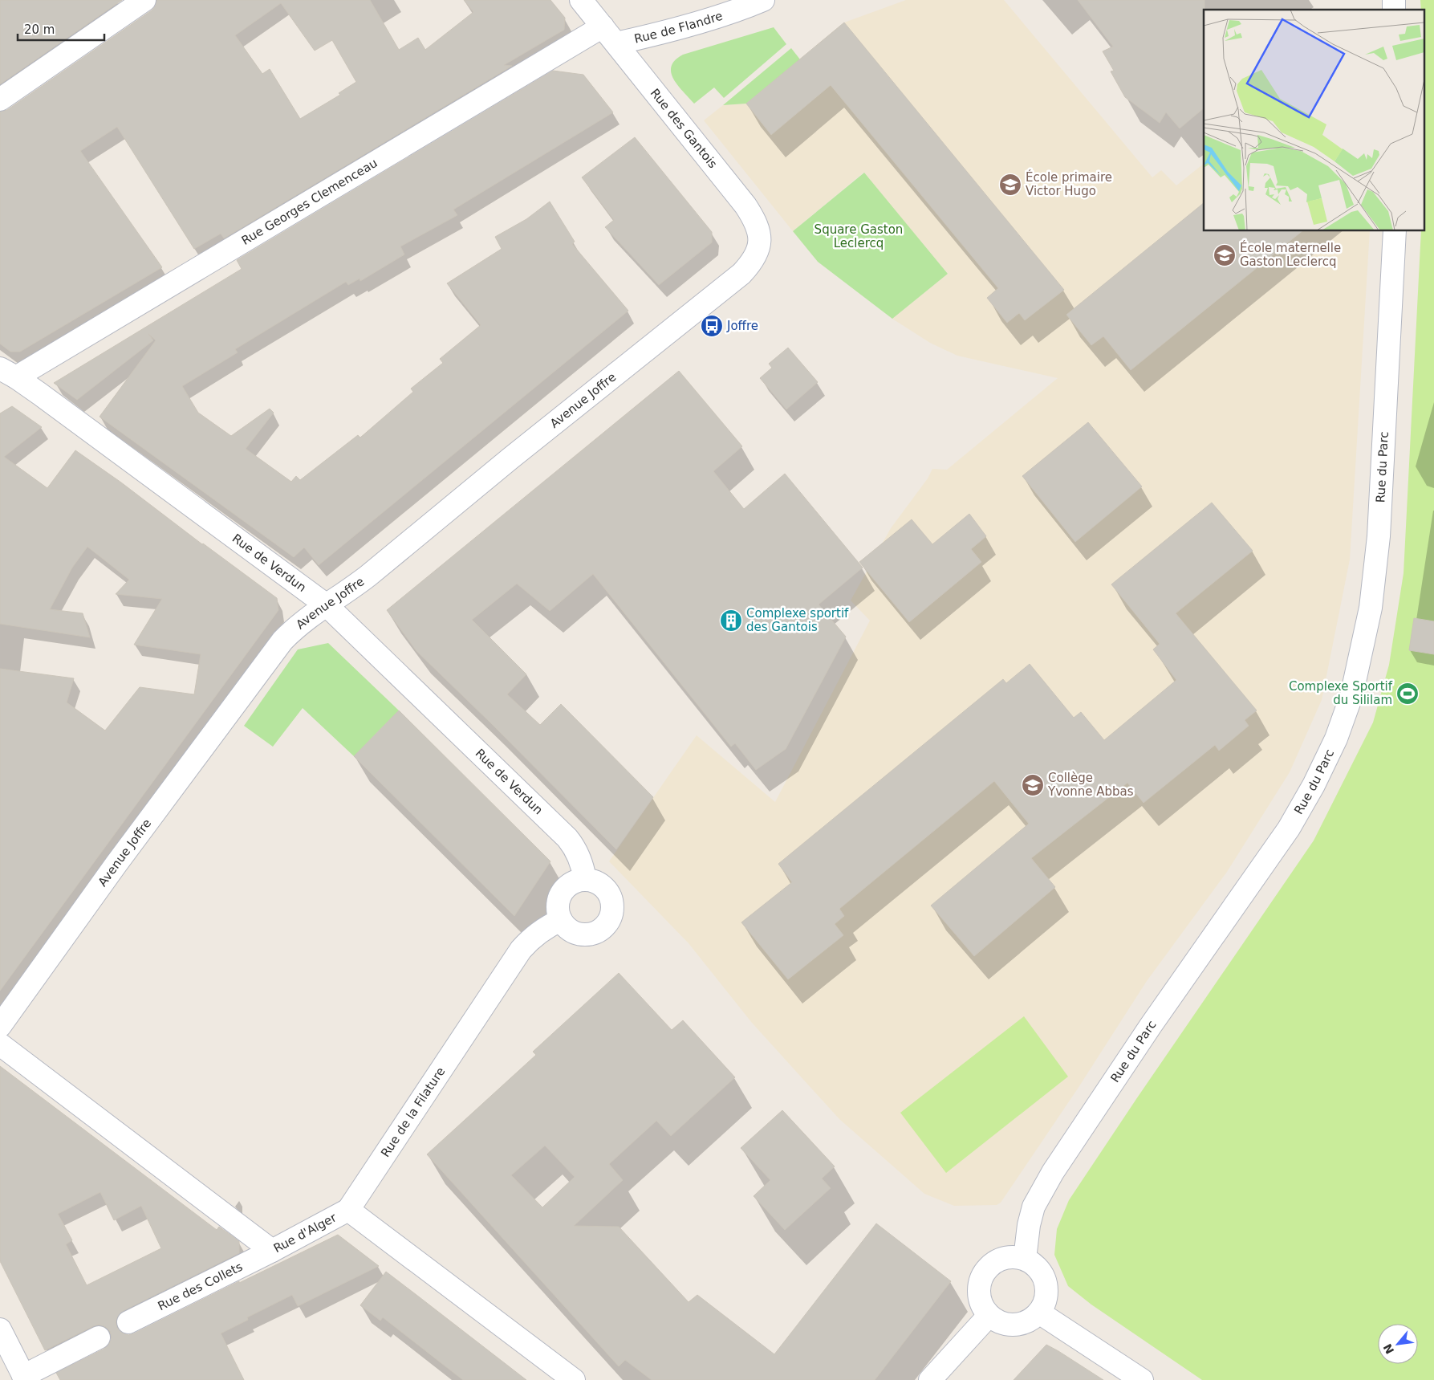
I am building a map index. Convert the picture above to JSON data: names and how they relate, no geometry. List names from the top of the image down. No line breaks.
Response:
{"streets":{"street":["Rue de Flandre","Rue des Gantois","Rue Georges Clemenceau","Avenue Joffre","Rue du Parc","Rue de Verdun","Rue de la Filature","Rue d'Alger","Rue des Collets"]},"crossings":[["Rue de Flandre","Rue des Gantois"],["Rue des Gantois","Rue Georges Clemenceau"],["Rue des Gantois","Avenue Joffre"],["Rue Georges Clemenceau","Rue de Verdun"],["Avenue Joffre","Rue de Verdun"],["Rue de Verdun","Rue de la Filature"],["Rue de la Filature","Rue d'Alger"],["Rue d'Alger","Rue des Collets"]],"parks":["Square Gaston Leclercq"],"places":{"school or university":["École primaire Victor Hugo","École maternelle Gaston Leclercq","Collège Yvonne Abbas"],"bus stop":["Joffre"],"building":["Complexe sportif des Gantois"],"sports":["Complexe Sportif du Sililam"]},"scale_bar":"20 m","north":"bottom left"}
